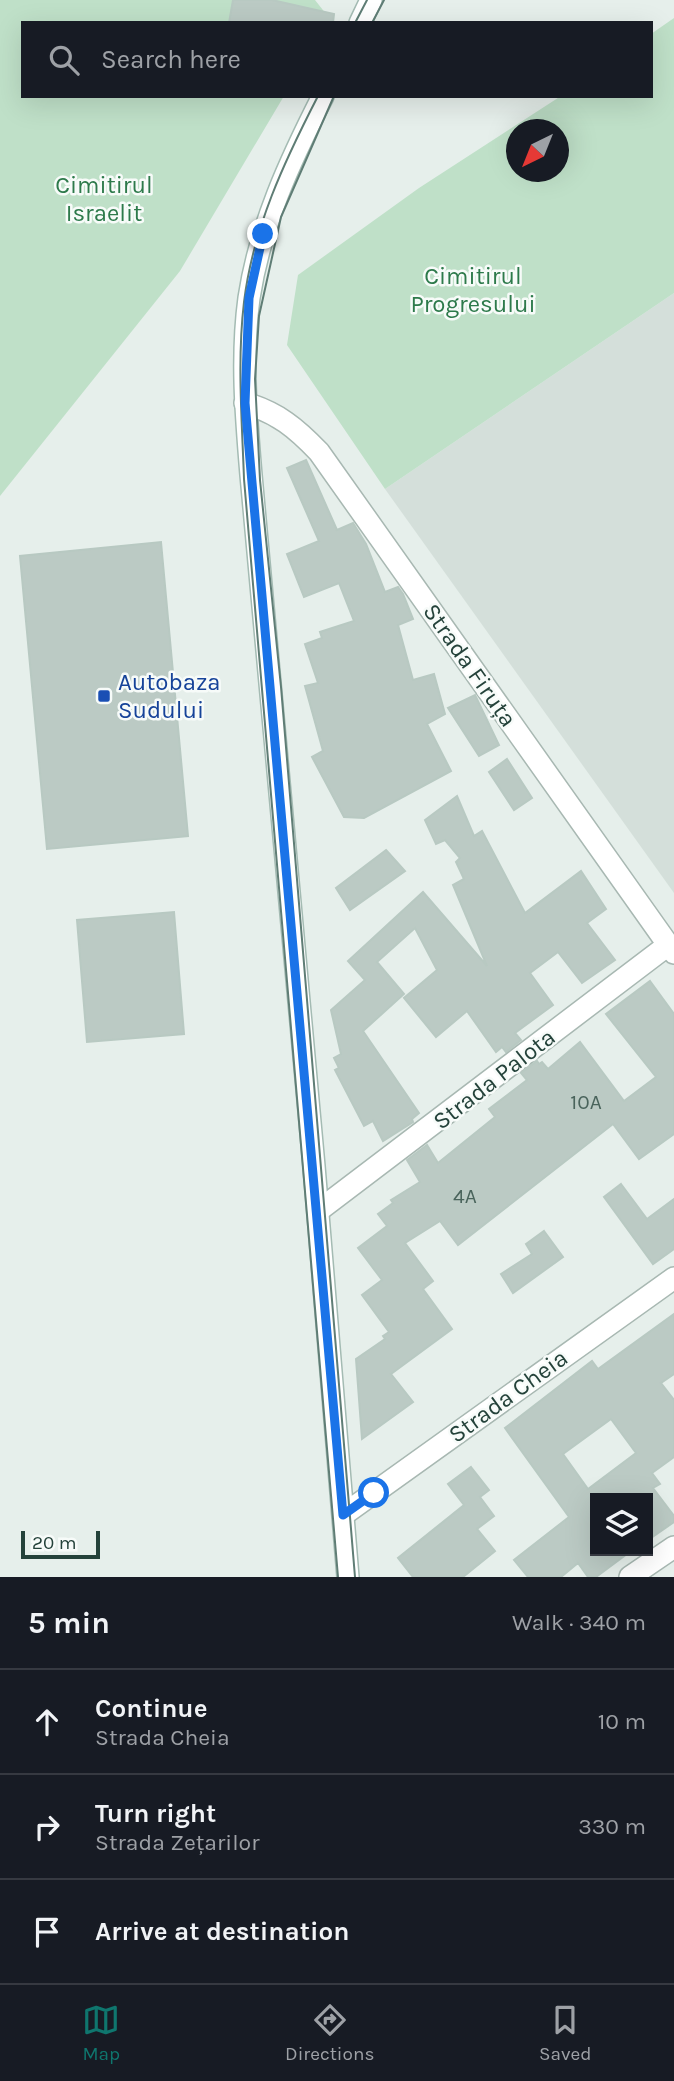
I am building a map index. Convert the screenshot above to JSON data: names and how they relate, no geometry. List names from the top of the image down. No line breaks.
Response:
{"streets":{"street":["Strada Firuța","Strada Palota","Strada Cheia"]},"crossings":[["Strada Firuța","Strada Palota"]],"parks":["Cimitirul Israelit","Cimitirul Progresului"],"places":{"transit":["Autobaza Sudului"]},"house_numbers":["10A","4A"],"scale_bar":"20 m","north":"bottom left","page":{"search":"Search here","scale":"20 m","heading":["5 min","Walk · 340 m"],"list":[["Continue","Strada Cheia","10 m"],["Turn right","Strada Zețarilor","330 m"],"Arrive at destination"],"nav":["Map","Directions","Saved"]}}
